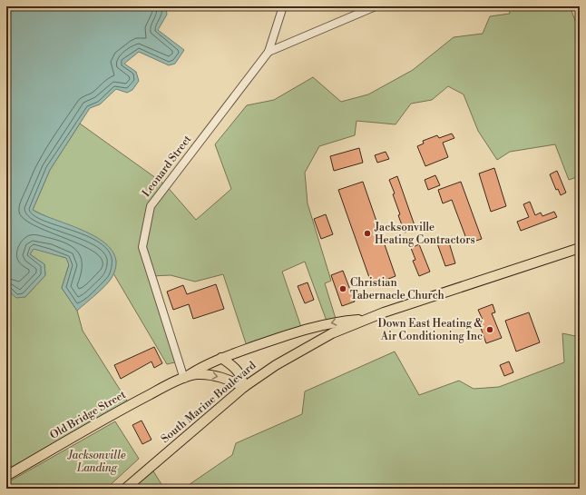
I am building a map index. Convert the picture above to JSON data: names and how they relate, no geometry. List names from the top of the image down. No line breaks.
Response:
{"streets":{"main road":["South Marine Boulevard","Old Bridge Street"],"street":["Leonard Street"]},"crossings":[["Leonard Street","Old Bridge Street"],["South Marine Boulevard","Old Bridge Street"]],"parks":["Jacksonville Landing"],"places":["Jacksonville Heating Contractors","Christian Tabernacle Church","Down East Heating & Air Conditioning Inc"]}
